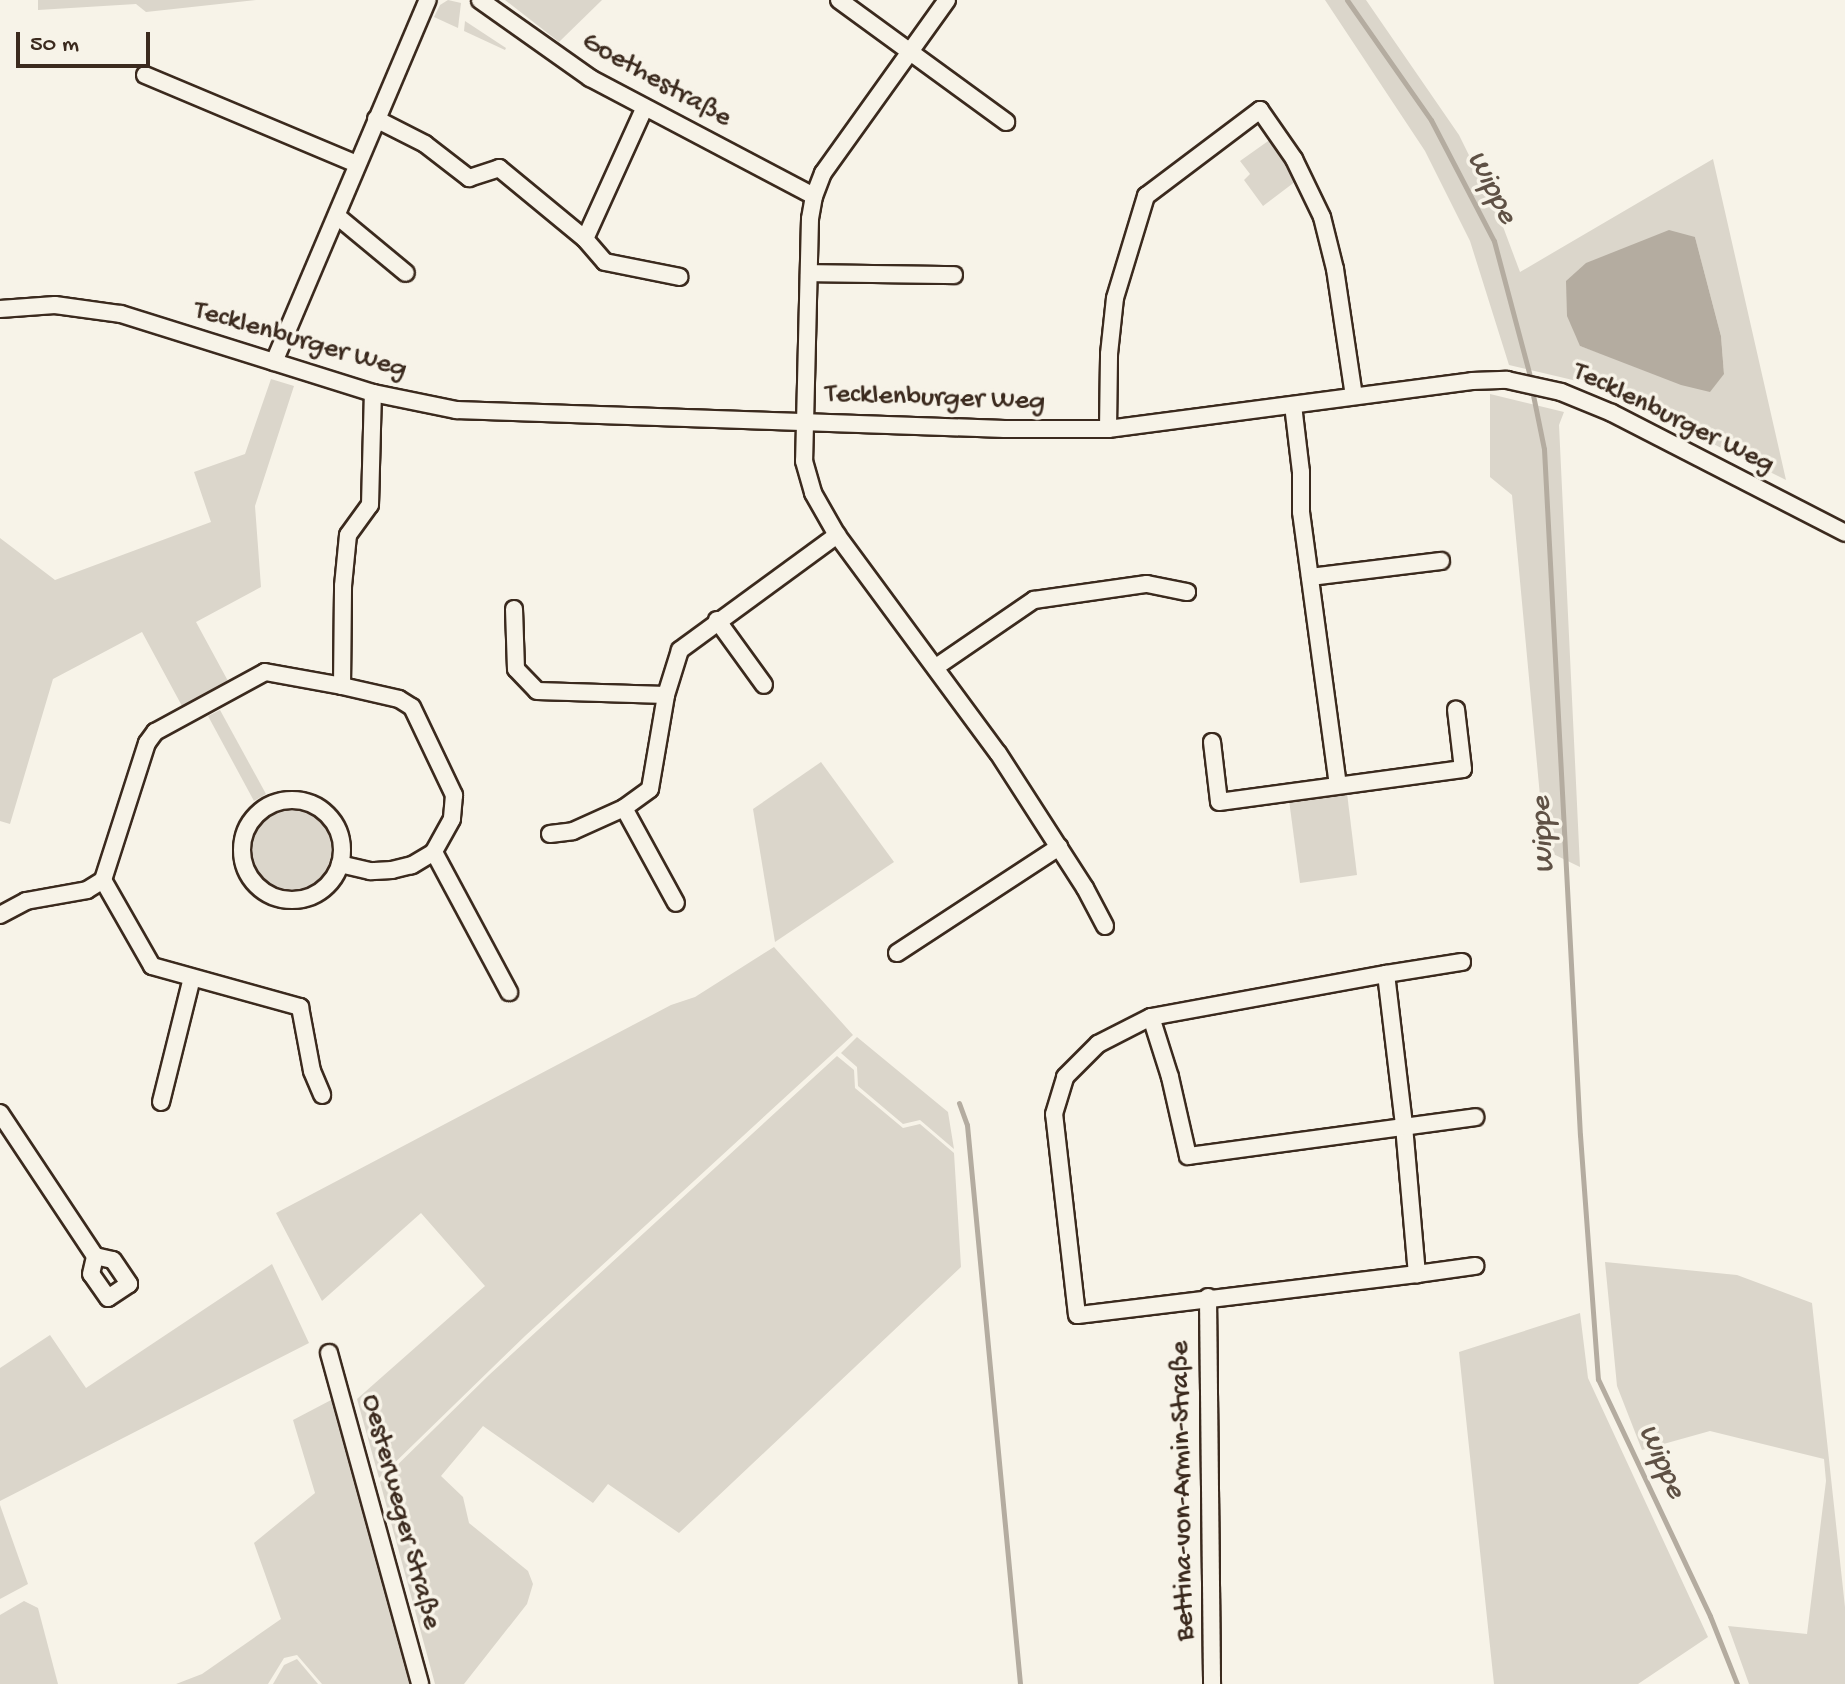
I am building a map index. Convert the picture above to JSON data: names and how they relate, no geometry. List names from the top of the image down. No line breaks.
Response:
{"streets":{"street":["Goethestraße","Tecklenburger Weg","Bettina-von-Armin-Straße","Oesterweger Straße"]},"water":["Wippe"],"scale_bar":"50 m"}
